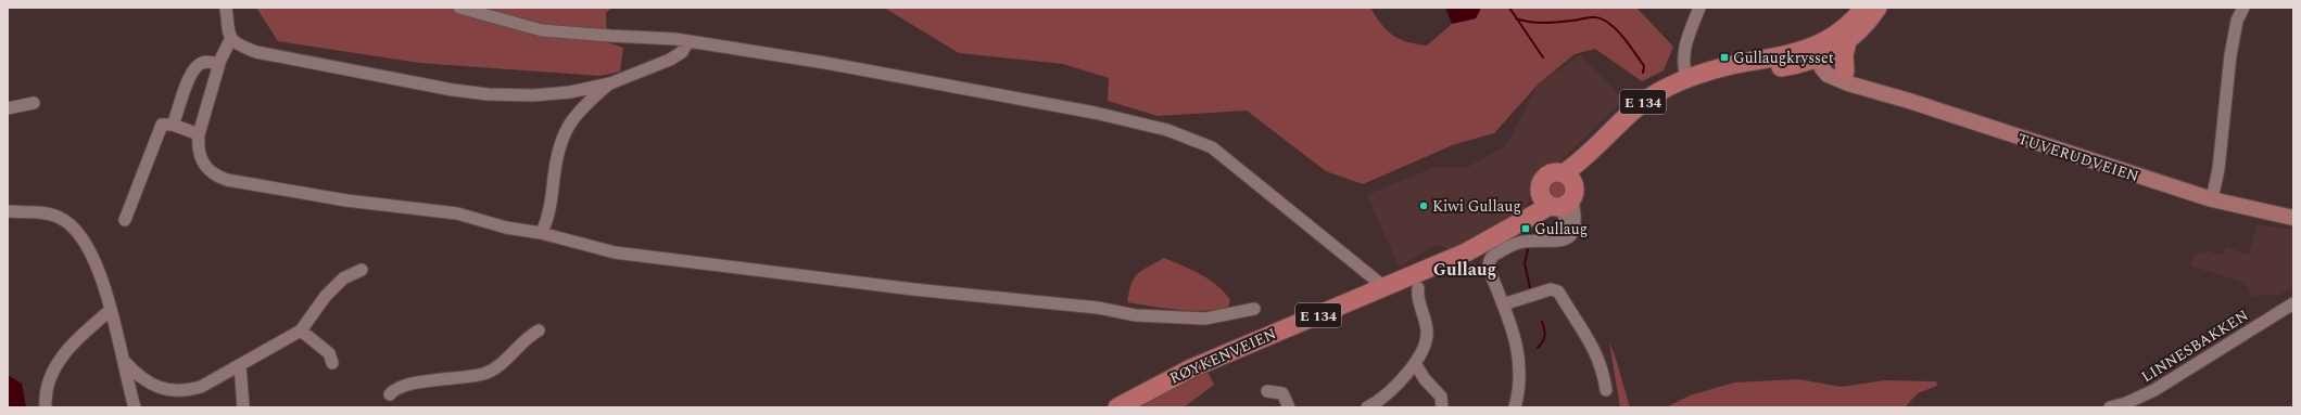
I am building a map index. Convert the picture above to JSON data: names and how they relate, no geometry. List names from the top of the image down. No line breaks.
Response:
{"streets":{"highway":["E 134","RØYKENVEIEN"],"main road":["TUVERUDVEIEN"],"street":["LINNESBAKKEN"]},"crossings":[["TUVERUDVEIEN","RØYKENVEIEN"]],"districts":["Gullaug"],"places":{"transit":["Gullaugkrysset","Gullaug"],"other":["Kiwi Gullaug"]}}
